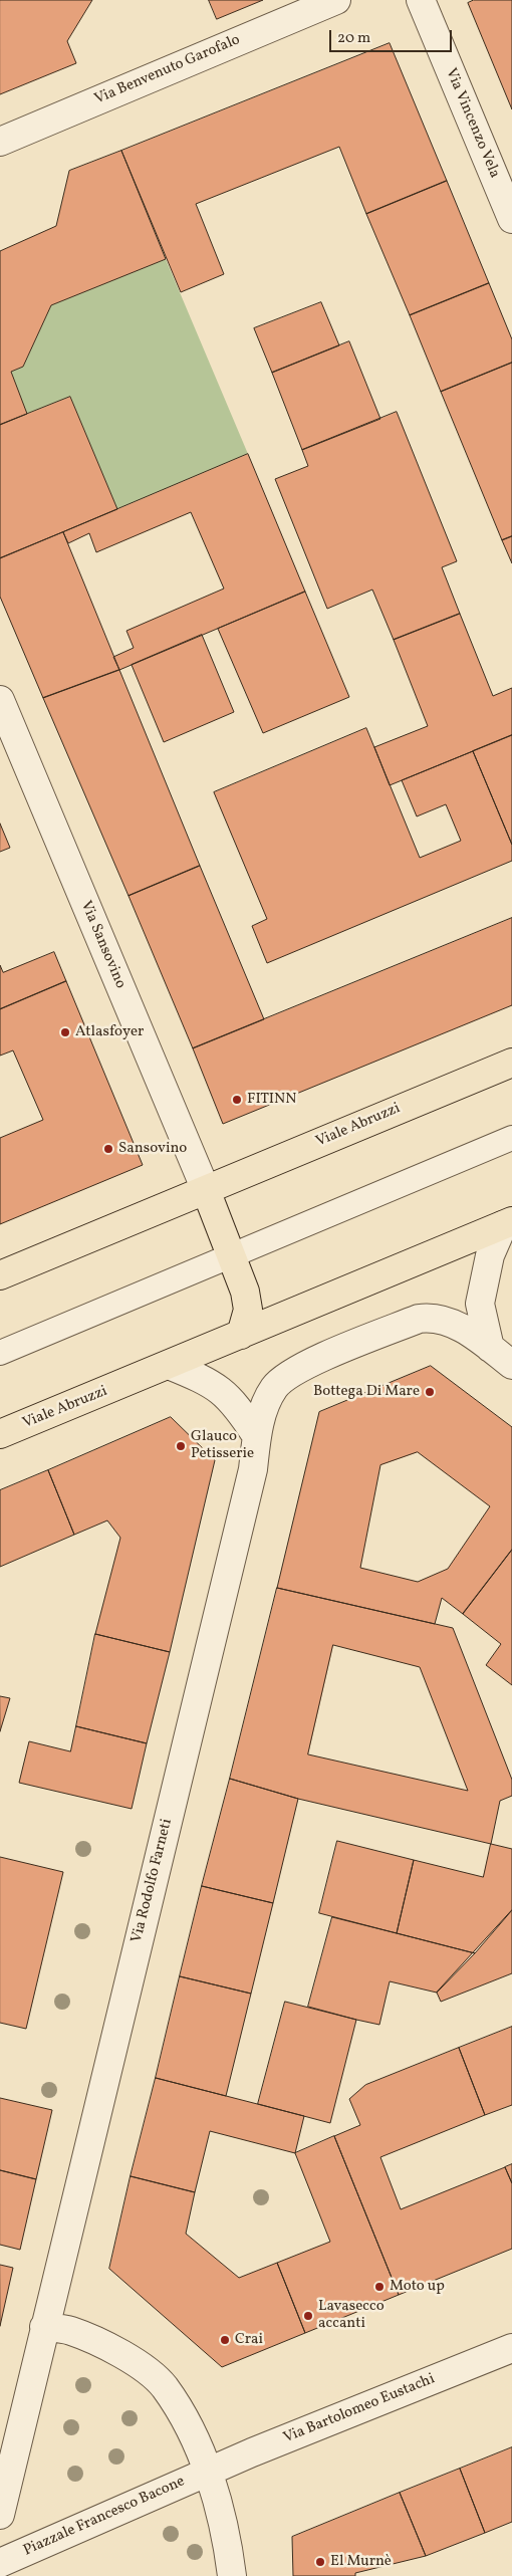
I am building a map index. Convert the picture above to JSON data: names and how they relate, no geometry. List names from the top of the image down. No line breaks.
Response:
{"streets":{"main road":["Viale Abruzzi"],"street":["Via Benvenuto Garofalo","Via Vincenzo Vela","Via Sansovino","Via Rodolfo Farneti","Via Bartolomeo Eustachi","Piazzale Francesco Bacone"]},"crossings":[["Via Sansovino","Viale Abruzzi"],["Viale Abruzzi","Via Rodolfo Farneti"],["Via Bartolomeo Eustachi","Piazzale Francesco Bacone"]],"places":["Atlasfoyer","FITINN","Sansovino","Bottega Di Mare","Glauco Petisserie","Moto up","Lavasecco accanti","Crai","El Murnè"],"scale_bar":"20 m"}
